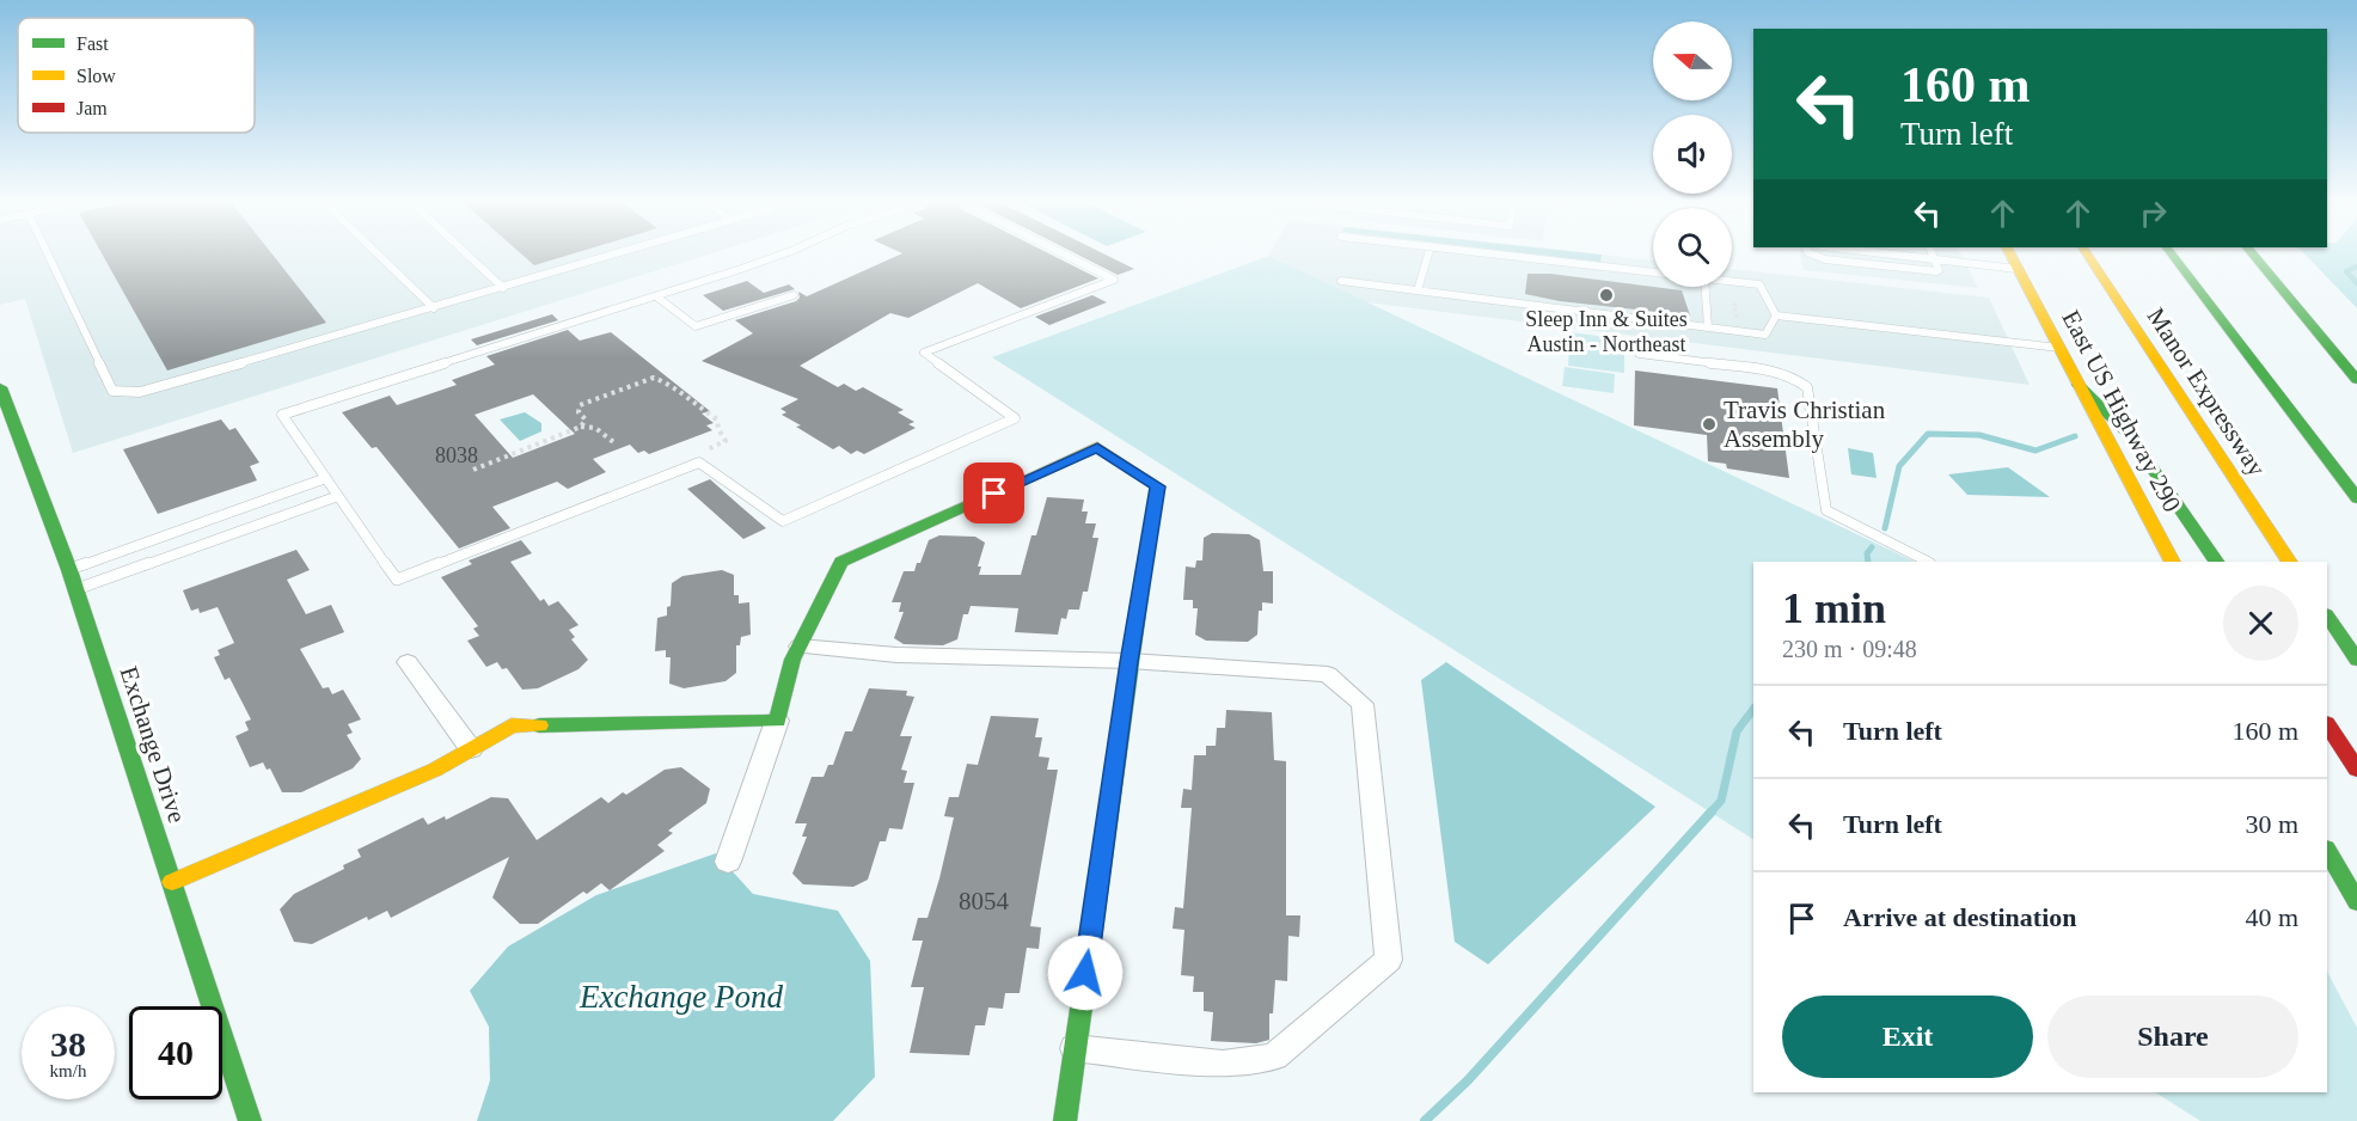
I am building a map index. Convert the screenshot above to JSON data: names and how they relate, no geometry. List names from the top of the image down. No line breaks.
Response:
{"streets":{"main road":["Manor Expressway","East US Highway 290","Exchange Drive"]},"water":["Exchange Pond"],"places":["Sleep Inn & Suites Austin - Northeast","Travis Christian Assembly"],"house_numbers":["8038","8054"],"legend":["Fast","Slow","Jam"],"north":"left","page":{"turn":["160 m","Turn left"],"heading":["1 min","230 m · 09:48"],"list":[{"name":"Turn left","value":"160 m"},{"name":"Turn left","value":"30 m"},{"name":"Arrive at destination","value":"40 m"}],"buttons":["Exit","Share"],"speed":"38 km/h","limit":"40"}}
